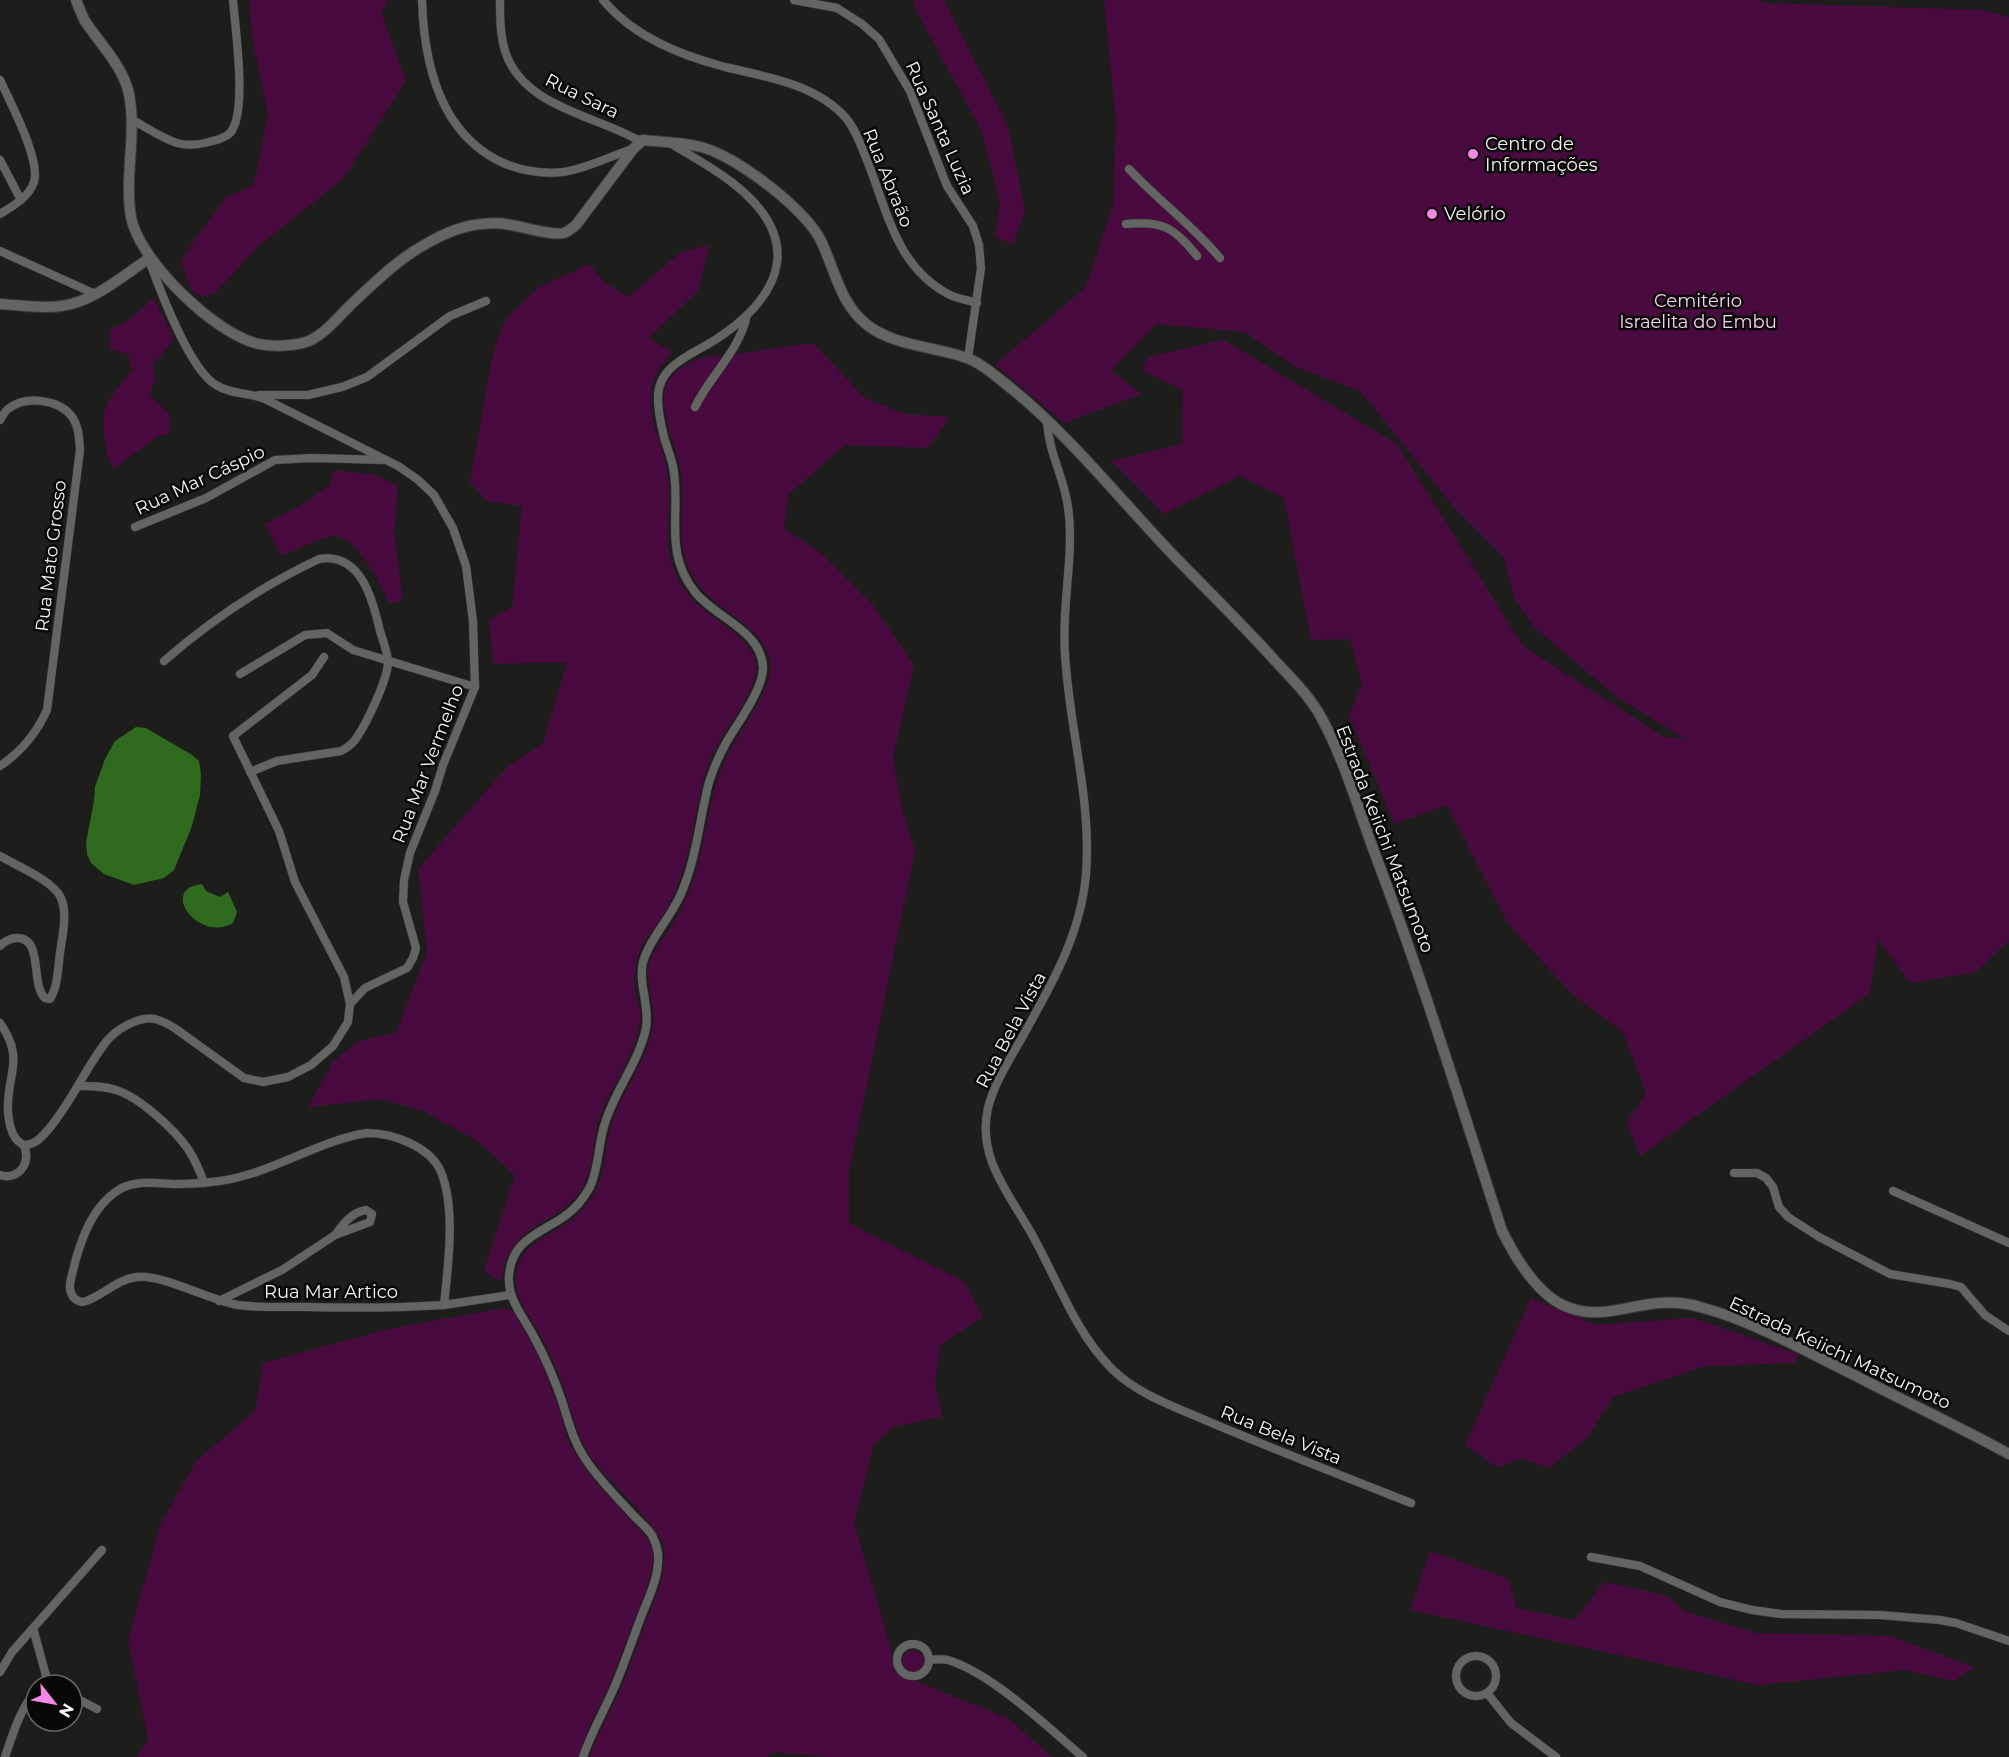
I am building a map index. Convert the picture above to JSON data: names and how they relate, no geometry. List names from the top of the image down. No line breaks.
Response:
{"streets":{"main road":["Estrada Keiichi Matsumoto"],"street":["Rua Sara","Rua Santa Luzia","Rua Abraão","Rua Mar Cáspio","Rua Mato Grosso","Rua Mar Vermelho","Rua Bela Vista","Rua Mar Artico"]},"crossings":[["Rua Sara","Estrada Keiichi Matsumoto"],["Rua Santa Luzia","Rua Abraão"],["Rua Santa Luzia","Estrada Keiichi Matsumoto"],["Rua Mar Cáspio","Rua Mar Vermelho"],["Estrada Keiichi Matsumoto","Rua Bela Vista"]],"parks":["Cemitério Israelita do Embu"],"places":["Centro de Informações","Velório"],"north":"bottom right"}
